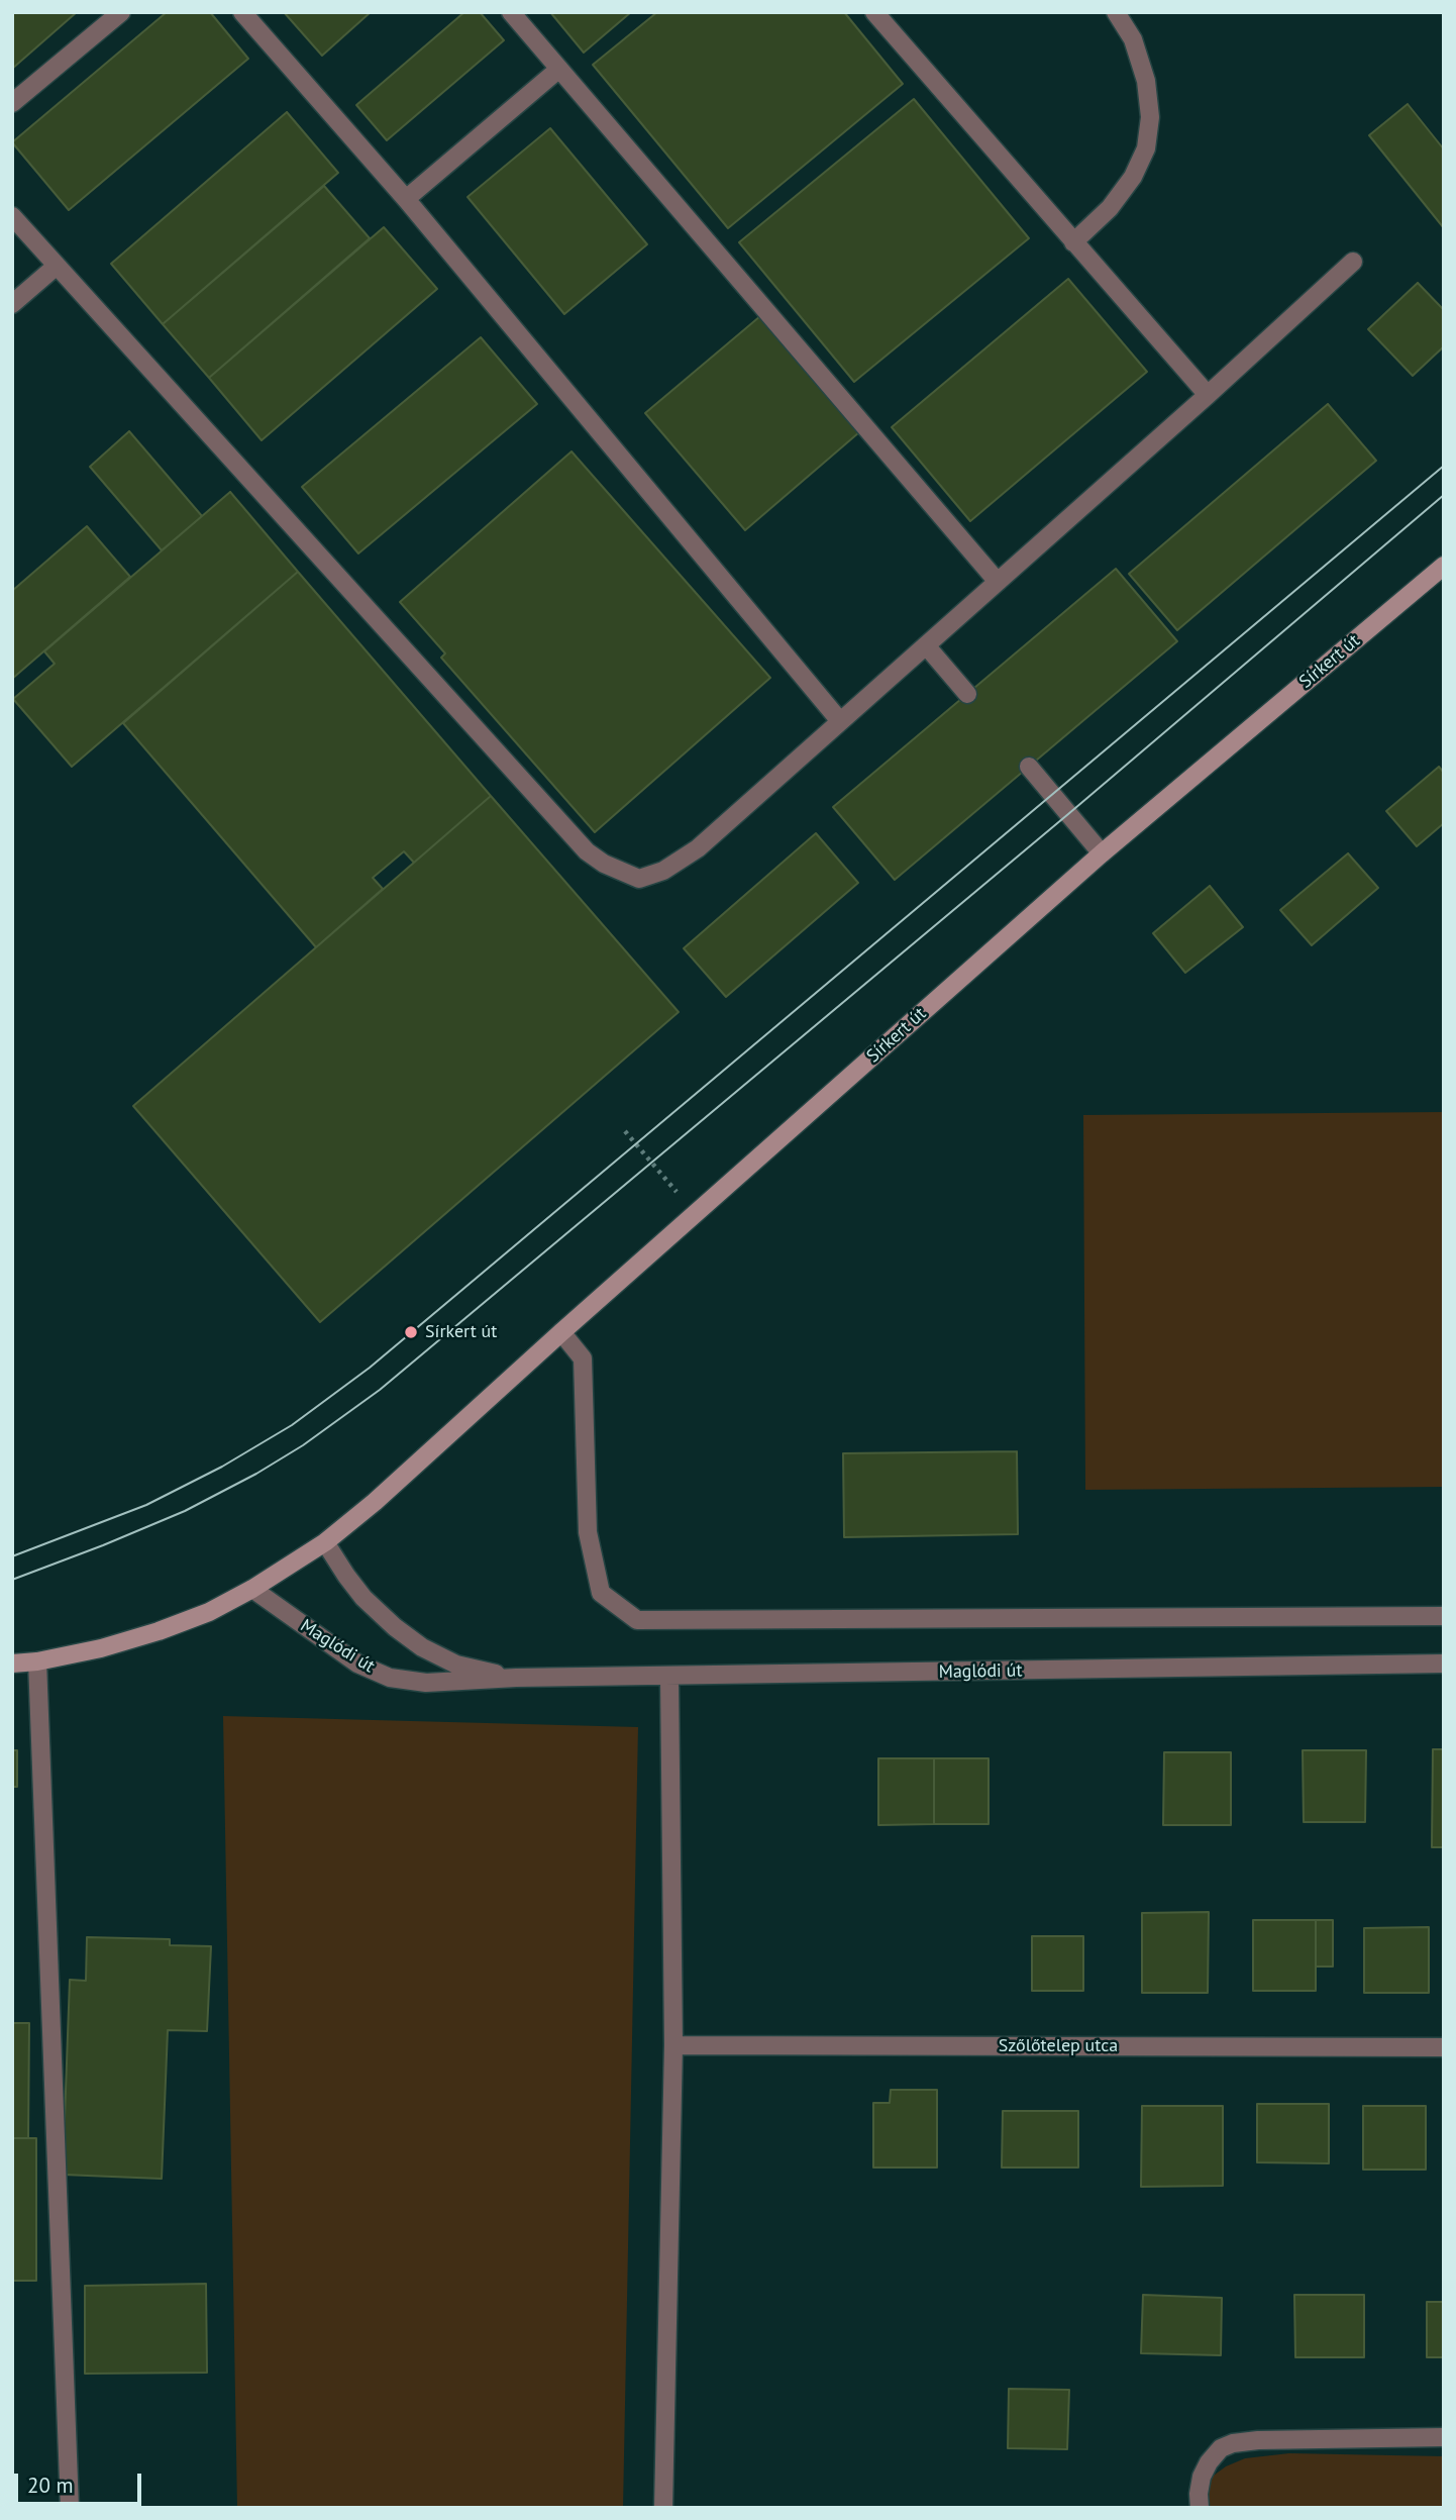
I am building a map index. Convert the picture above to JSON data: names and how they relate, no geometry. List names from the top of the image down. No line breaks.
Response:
{"streets":{"street":["Sírkert út","Maglódi út","Szőlőtelep utca"]},"crossings":[["Sírkert út","Maglódi út"]],"places":["Sírkert út"],"scale_bar":"20 m"}
